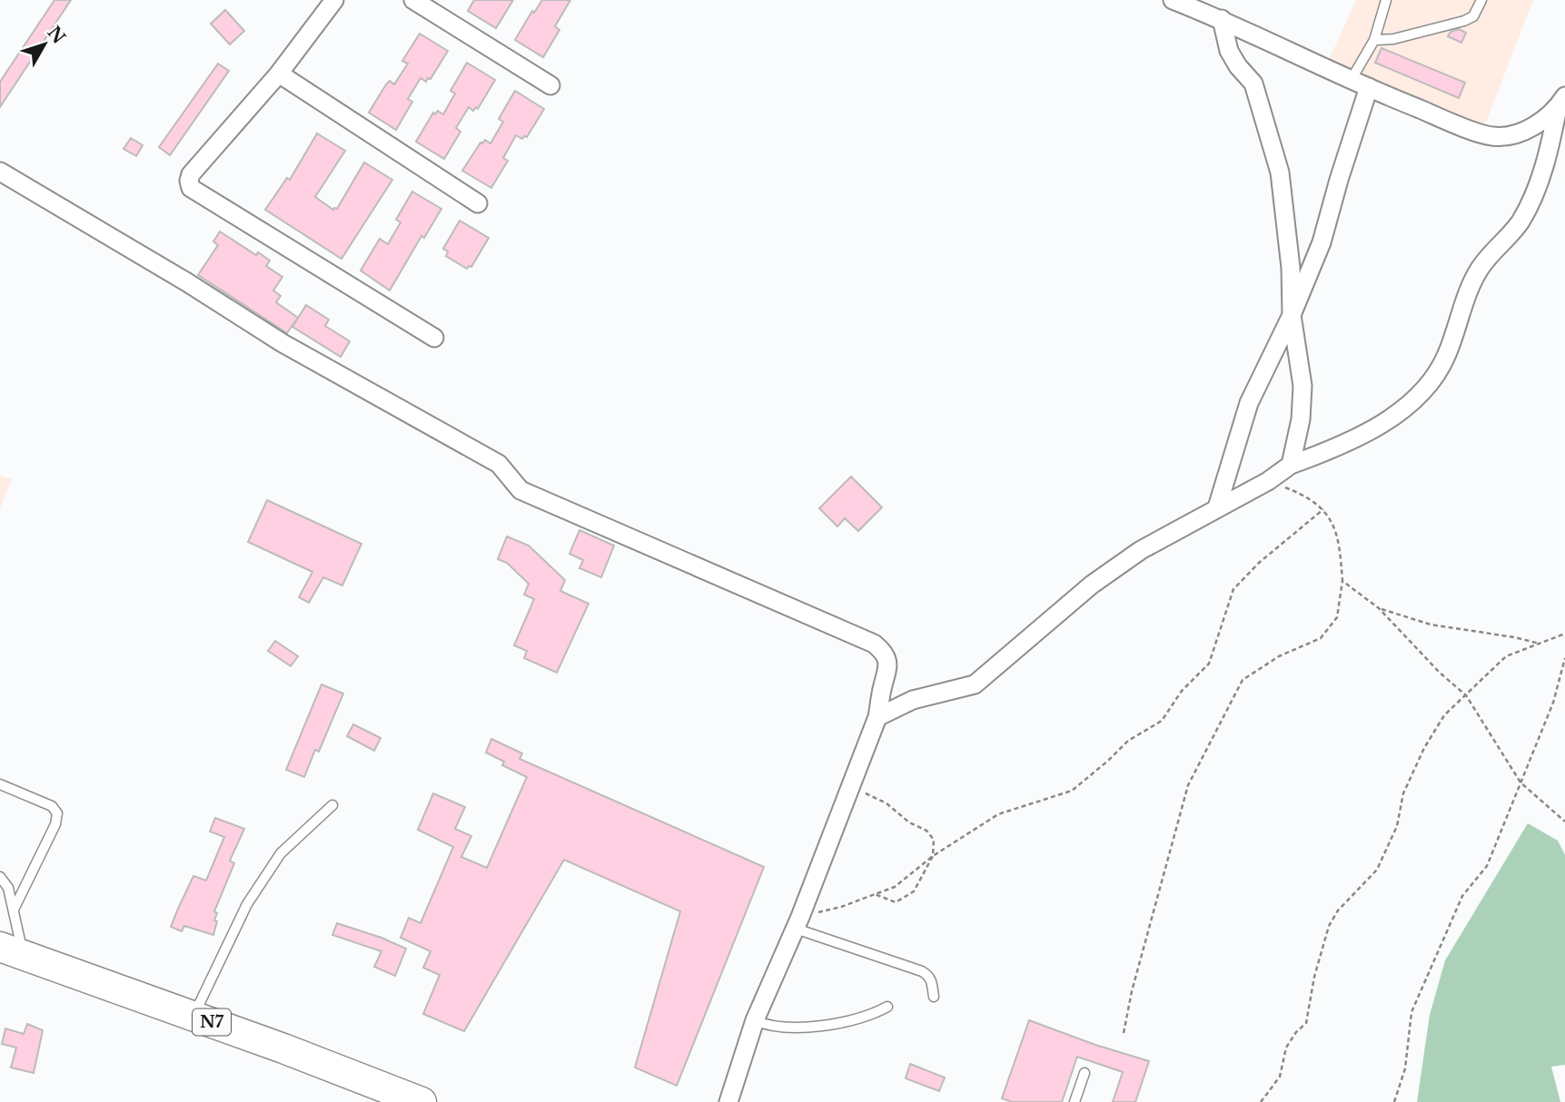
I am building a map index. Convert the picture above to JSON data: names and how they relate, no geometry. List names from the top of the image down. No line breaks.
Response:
{"streets":{"highway":["N7"]},"north":"top right"}
